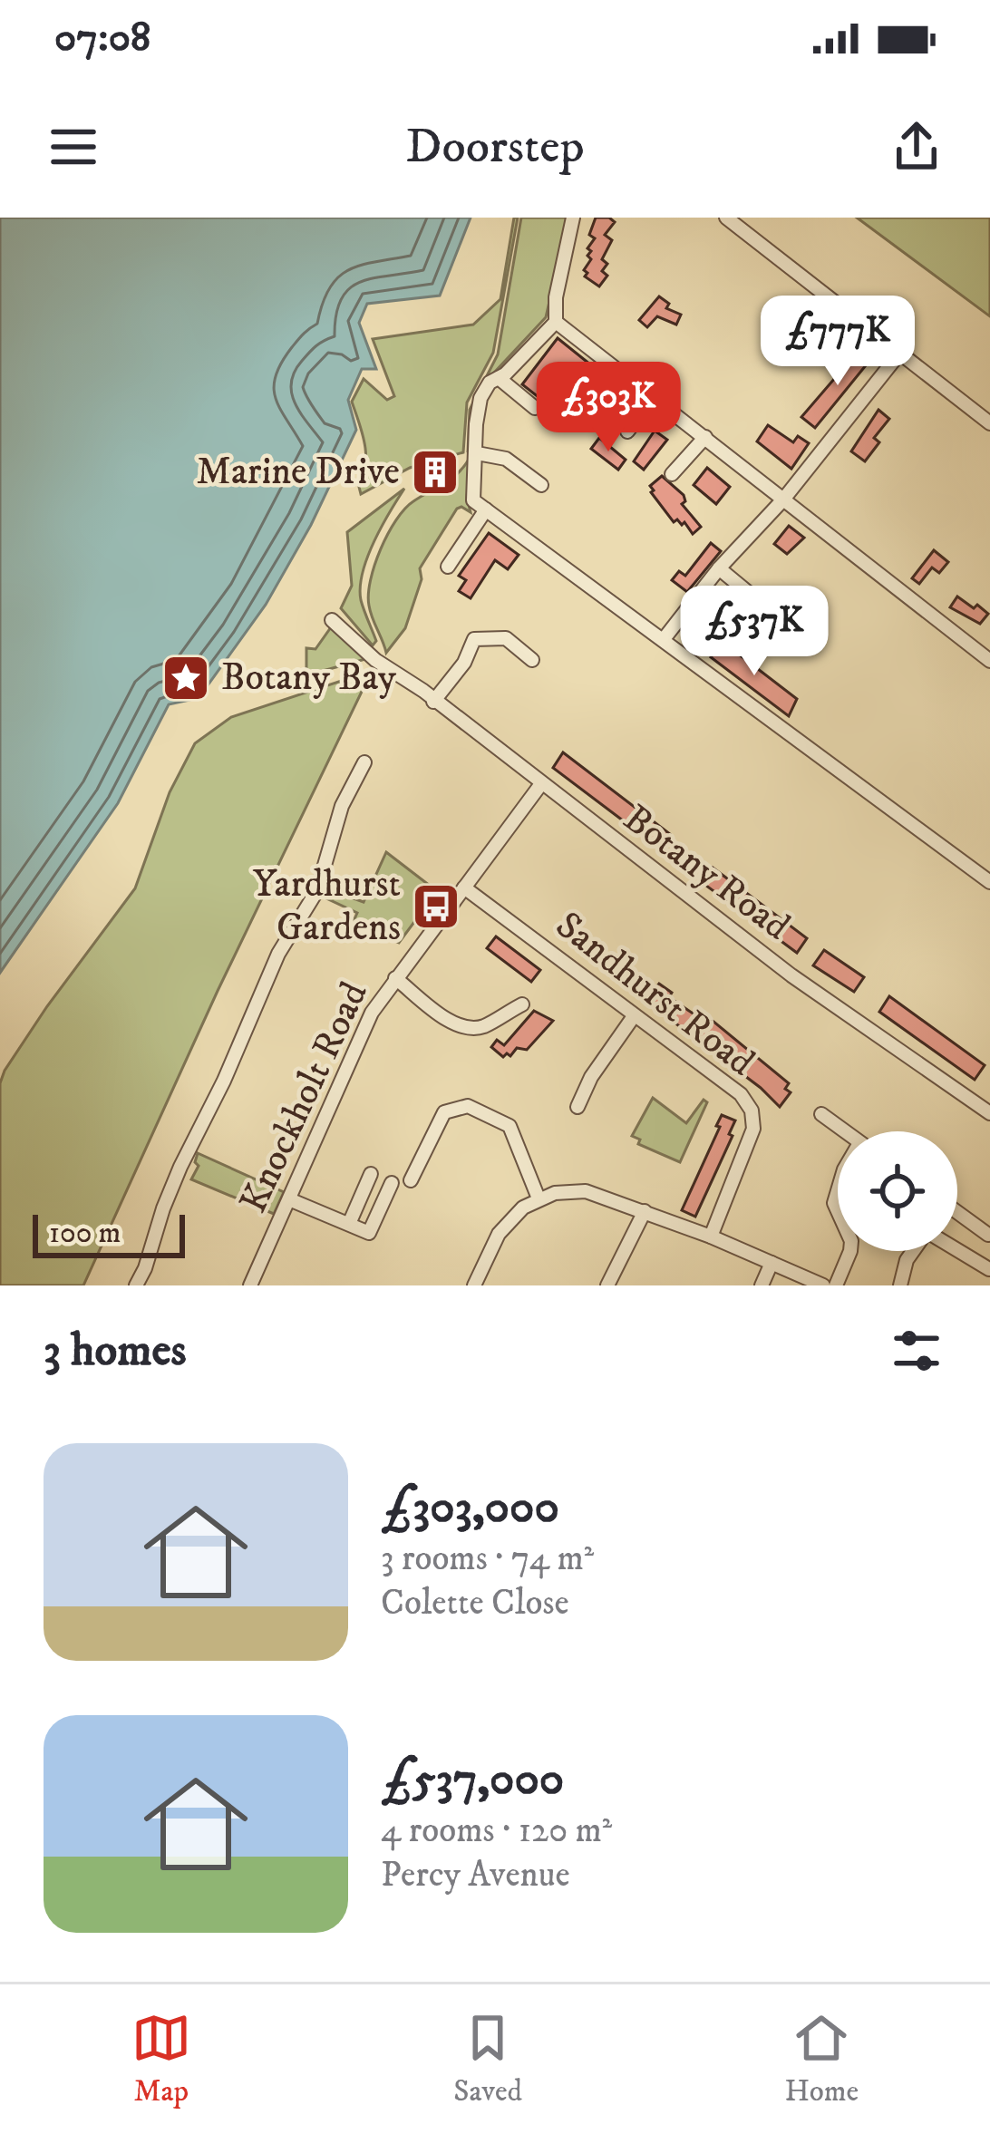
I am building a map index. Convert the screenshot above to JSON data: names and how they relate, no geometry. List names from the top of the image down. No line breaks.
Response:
{"streets":{"street":["Botany Road","Sandhurst Road","Knockholt Road"]},"crossings":[["Botany Road","Knockholt Road"],["Sandhurst Road","Knockholt Road"]],"places":{"building":["Marine Drive"],"place":["Botany Bay"],"bus stop":["Yardhurst Gardens"]},"scale_bar":"100 m","page":{"status":"07:08","header":"Doorstep","price":["£777K","£303K","£537K"],"scale":"100 m","heading":"3 homes","list":[{"name":"£303,000","note":"3 rooms · 74 m² · Colette Close"},{"name":"£537,000","note":"4 rooms · 120 m² · Percy Avenue"}],"tabs":["Map","Saved","Home"]}}
